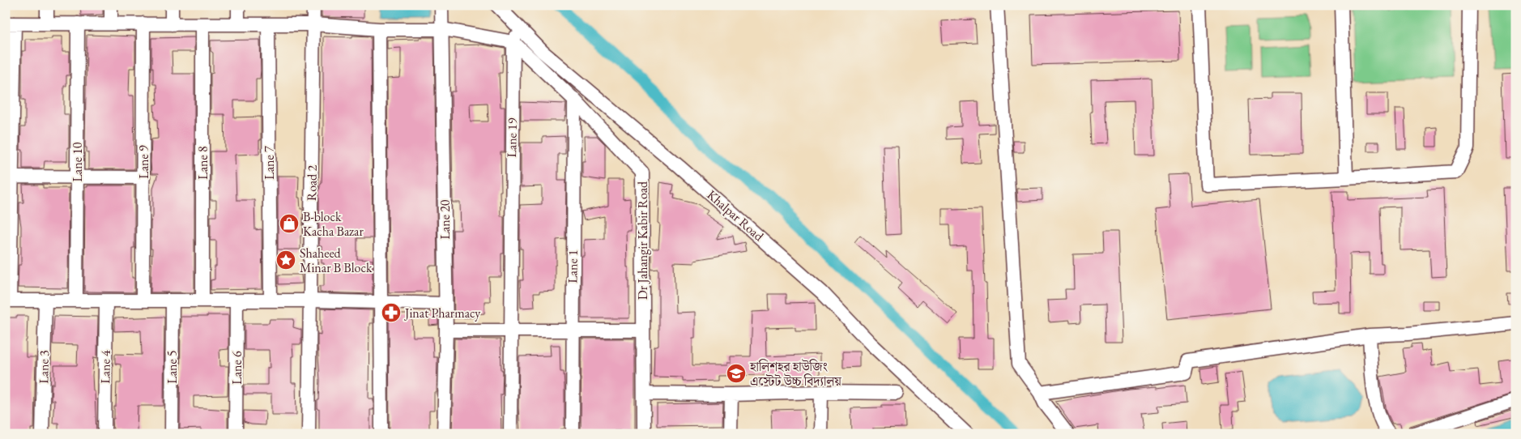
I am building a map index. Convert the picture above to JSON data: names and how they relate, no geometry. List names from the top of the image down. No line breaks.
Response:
{"streets":{"street":["Lane 19","Lane 10","Lane 9","Lane 8","Lane 7","Road 2","Khalpar Road","Lane 20","Dr Jahangir Kabir Road","Lane 1","Lane 3","Lane 4","Lane 5","Lane 6"]},"crossings":[["Lane 19","Dr Jahangir Kabir Road"],["Dr Jahangir Kabir Road","Lane 1"]],"places":{"shop":["B-block Kacha Bazar"],"place":["Shaheed Minar B Block"],"pharmacy":["Jinat Pharmacy"],"school or university":["হালিশহর হাউজিং এস্টেট উচ্চ বিদ্যালয়"]}}
